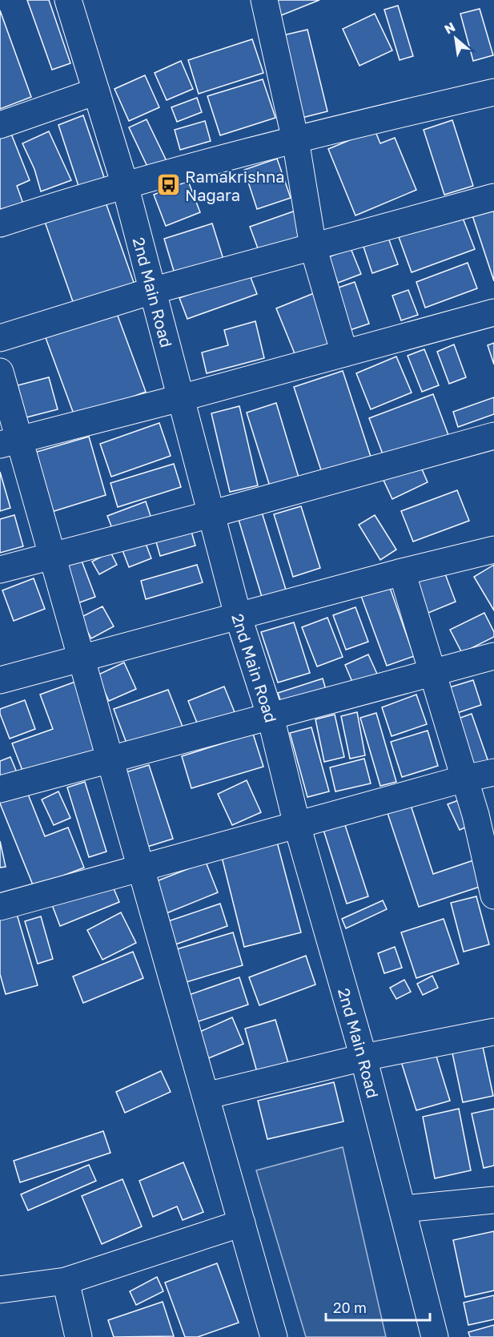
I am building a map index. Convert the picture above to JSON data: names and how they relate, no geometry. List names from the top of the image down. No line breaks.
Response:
{"streets":{"street":["2nd Main Road"]},"places":{"bus stop":["Ramakrishna Nagara"]},"scale_bar":"20 m","north":"top left"}
